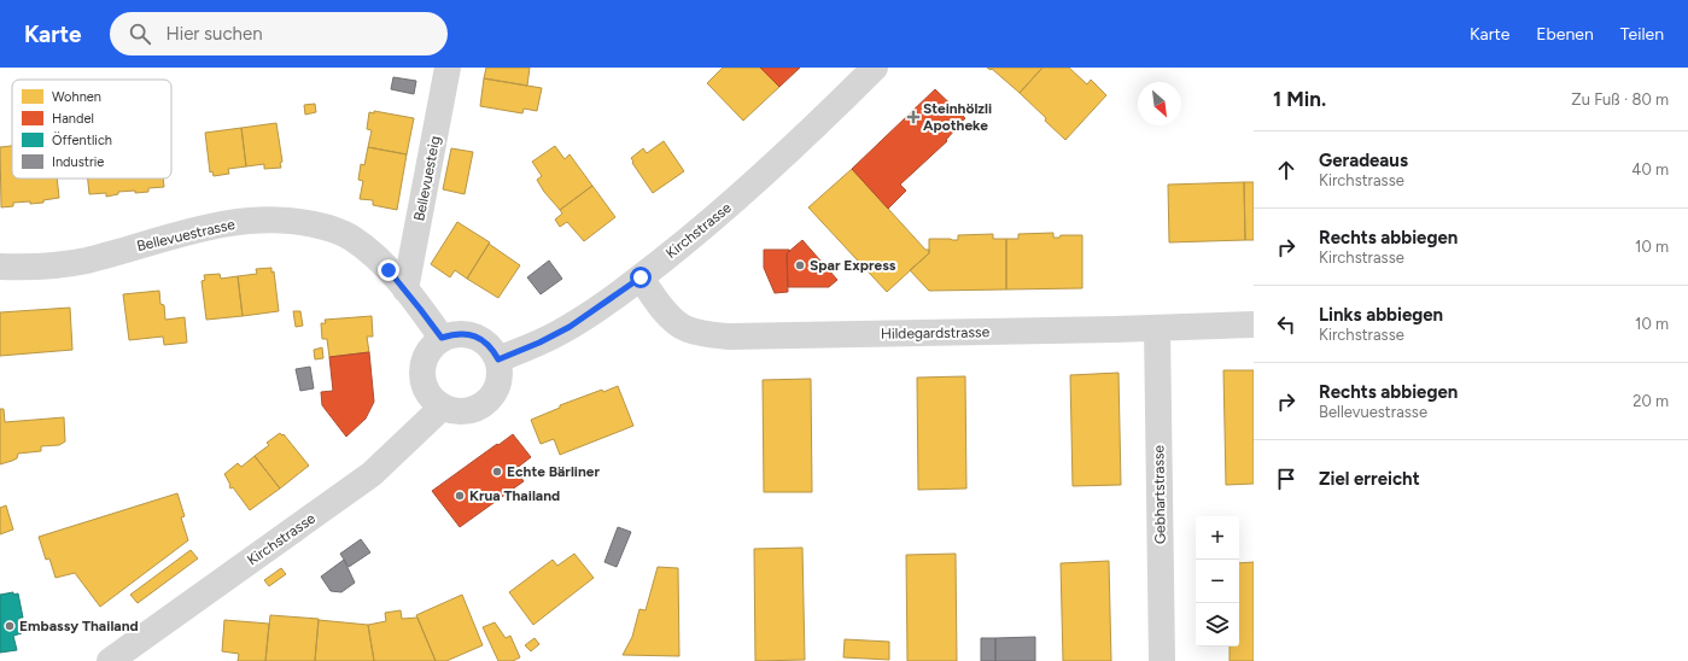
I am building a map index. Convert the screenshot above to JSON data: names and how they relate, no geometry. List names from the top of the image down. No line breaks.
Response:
{"streets":{"street":["Bellevuesteig","Kirchstrasse","Bellevuestrasse","Hildegardstrasse","Gebhartstrasse"]},"crossings":[["Bellevuesteig","Bellevuestrasse"],["Kirchstrasse","Bellevuestrasse"],["Kirchstrasse","Hildegardstrasse"],["Hildegardstrasse","Gebhartstrasse"]],"places":{"health":["Steinhölzli Apotheke"],"other":["Spar Express","Echte Bärliner","Krua Thailand","Embassy Thailand"]},"legend":["Wohnen","Handel","Öffentlich","Industrie"],"north":"bottom right","page":{"header":"Karte","search":"Hier suchen","nav":["Karte","Ebenen","Teilen"],"heading":["1 Min.","Zu Fuß · 80 m"],"list":[["Geradeaus","Kirchstrasse","40 m"],["Rechts abbiegen","Kirchstrasse","10 m"],["Links abbiegen","Kirchstrasse","10 m"],["Rechts abbiegen","Bellevuestrasse","20 m"],"Ziel erreicht"],"map_buttons":["+","−"]}}
